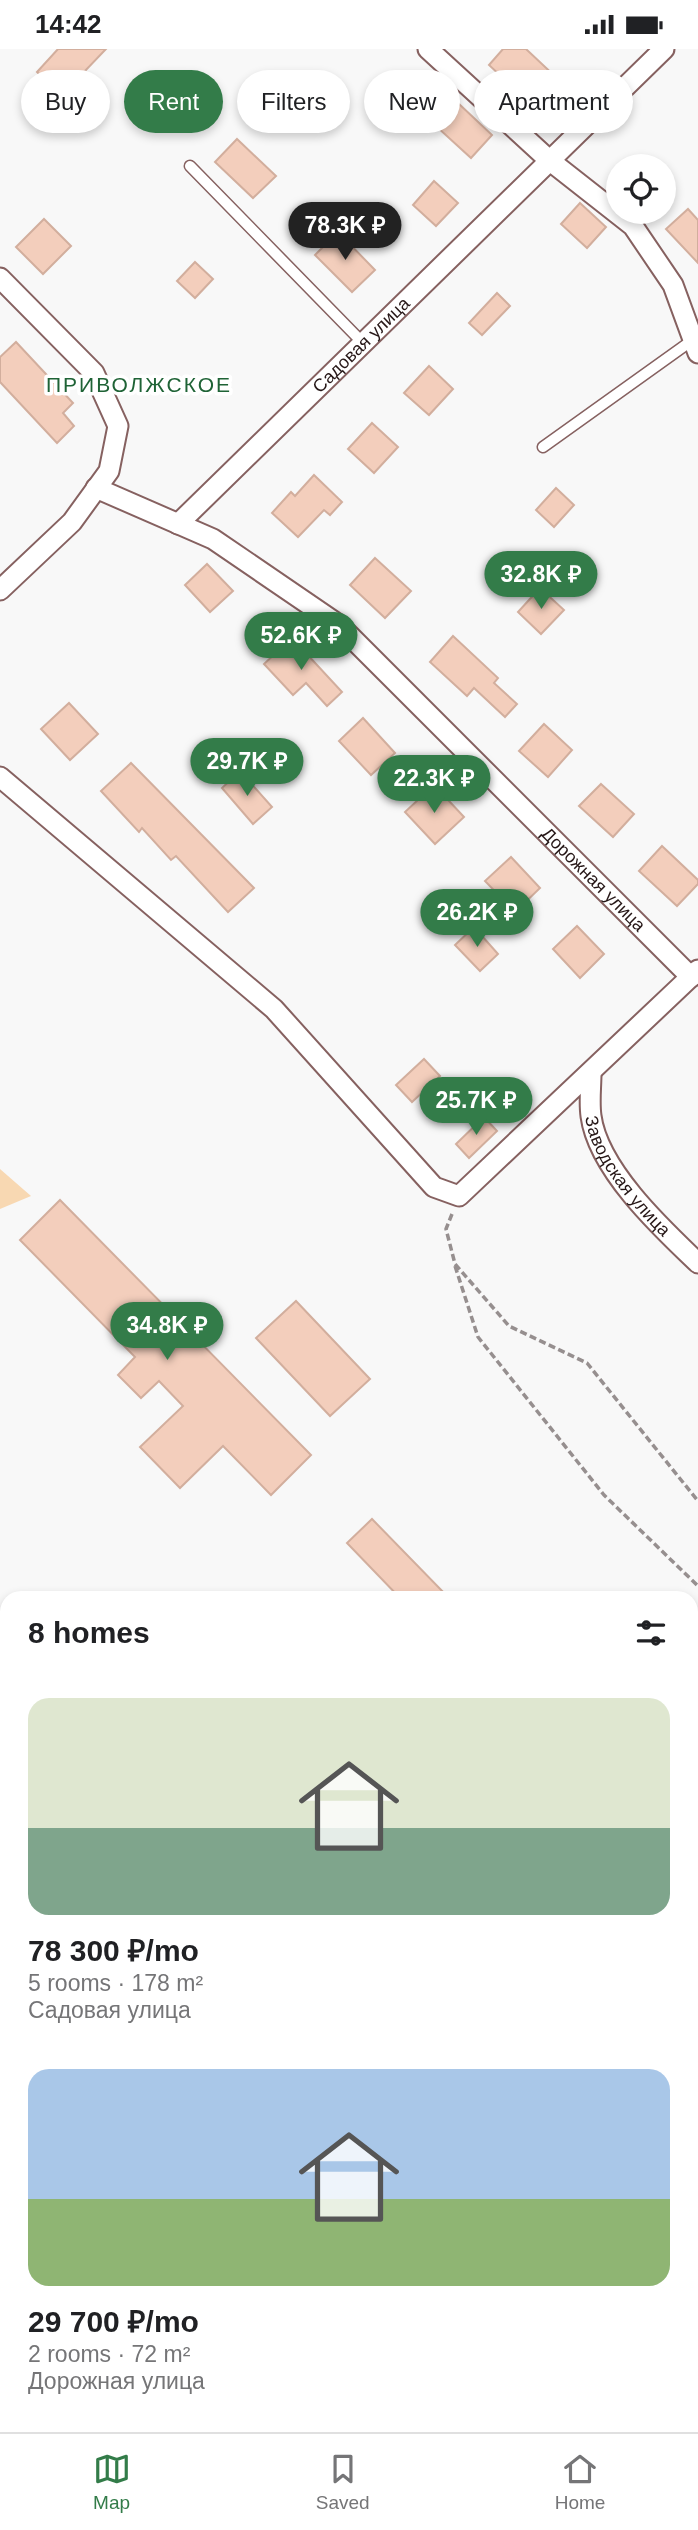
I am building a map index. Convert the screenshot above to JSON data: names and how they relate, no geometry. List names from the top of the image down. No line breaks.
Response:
{"streets":{"street":["Садовая улица","Дорожная улица","Заводская улица"]},"crossings":[["Садовая улица","Дорожная улица"]],"districts":["ПРИВОЛЖСКОЕ"],"page":{"status":"14:42","chip":["Buy","Rent","Filters","New","Apartment"],"price":["78.3K ₽","32.8K ₽","52.6K ₽","29.7K ₽","22.3K ₽","26.2K ₽","25.7K ₽","34.8K ₽"],"heading":"8 homes","list":[{"name":"78 300 ₽/mo","note":"5 rooms · 178 m² · Садовая улица"},{"name":"29 700 ₽/mo","note":"2 rooms · 72 m² · Дорожная улица"}],"tabs":["Map","Saved","Home"]}}
